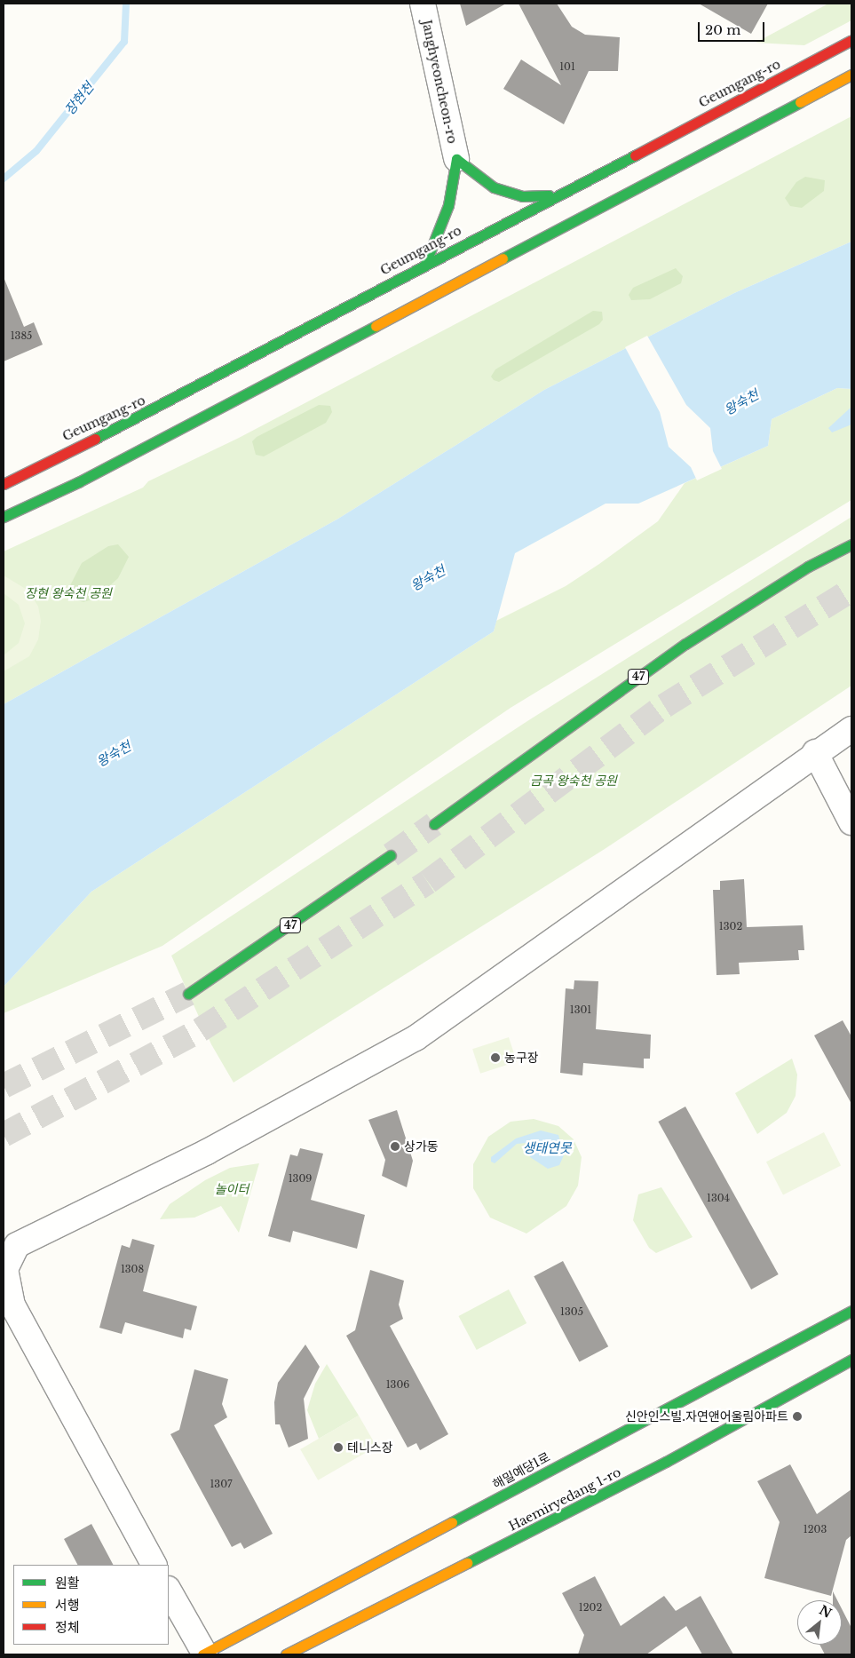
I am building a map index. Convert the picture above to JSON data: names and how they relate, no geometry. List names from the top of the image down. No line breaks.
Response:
{"streets":{"main road":["Geumgang-ro","47","해밀예당1로","Haemiryedang 1-ro"],"street":["Janghyeoncheon-ro"]},"water":["장현천","왕숙천","생태연못"],"parks":["장현 왕숙천 공원","금곡 왕숙천 공원","놀이터"],"places":["농구장","상가동","신안인스빌.자연앤어울림아파트","테니스장"],"house_numbers":["101","1385","1302","1301","1309","1304","1308","1305","1306","1307","1203","1202"],"legend":["원활","서행","정체"],"scale_bar":"20 m","north":"top right"}
